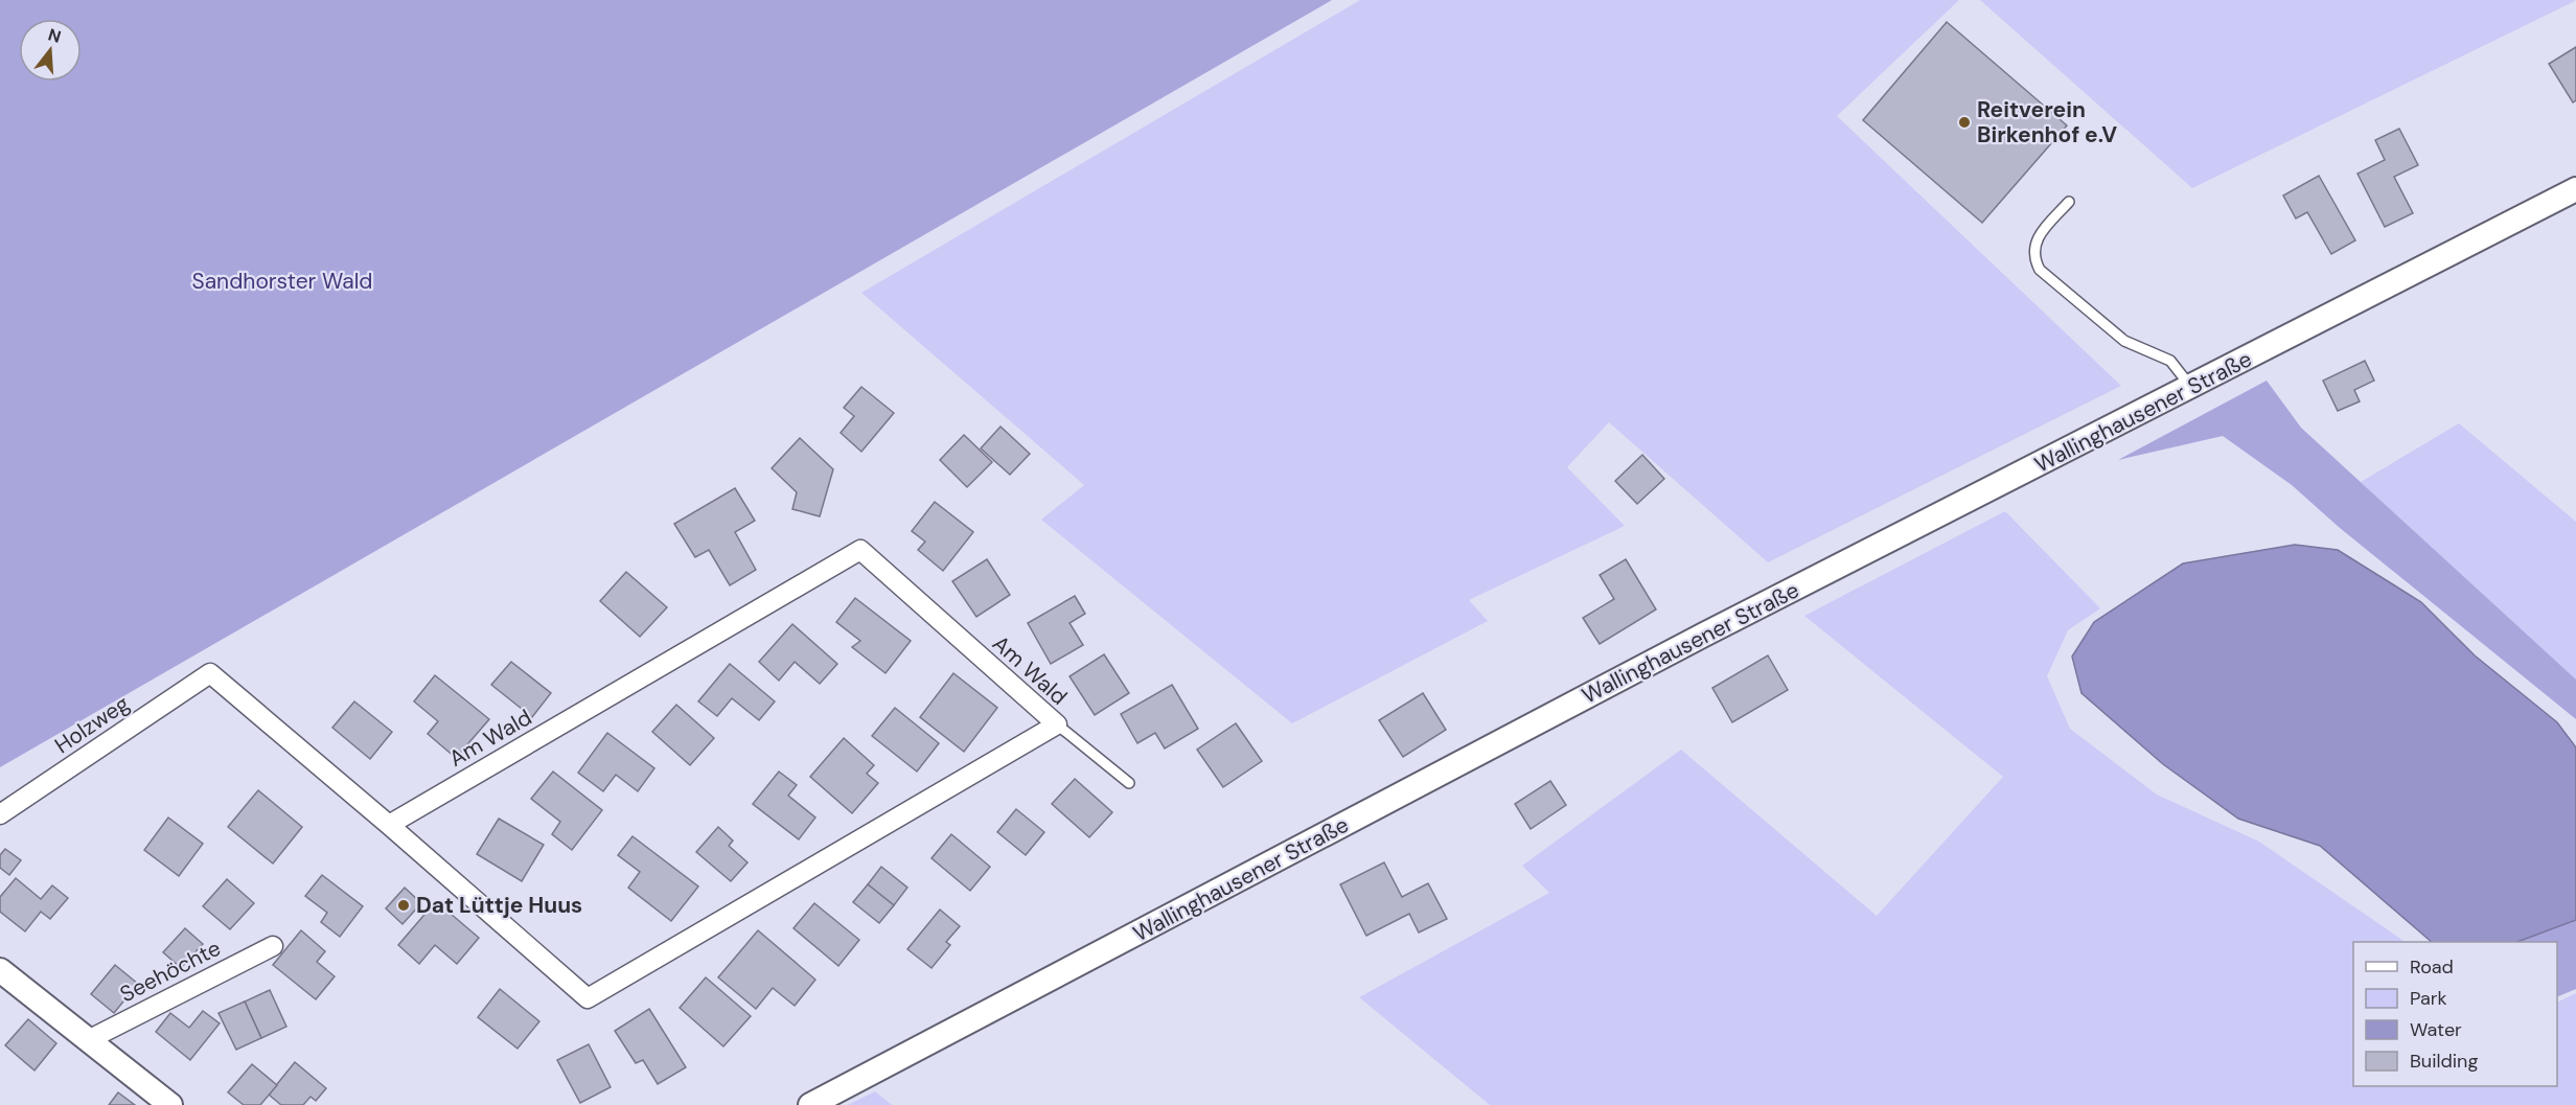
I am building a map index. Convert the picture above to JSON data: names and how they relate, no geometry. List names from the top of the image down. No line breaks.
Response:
{"streets":{"street":["Wallinghausener Straße","Am Wald","Holzweg","Seehöchte"]},"crossings":[["Am Wald","Holzweg"]],"parks":["Sandhorster Wald"],"places":["Reitverein Birkenhof e.V","Dat Lüttje Huus"],"legend":["Road","Park","Water","Building"],"north":"top"}
